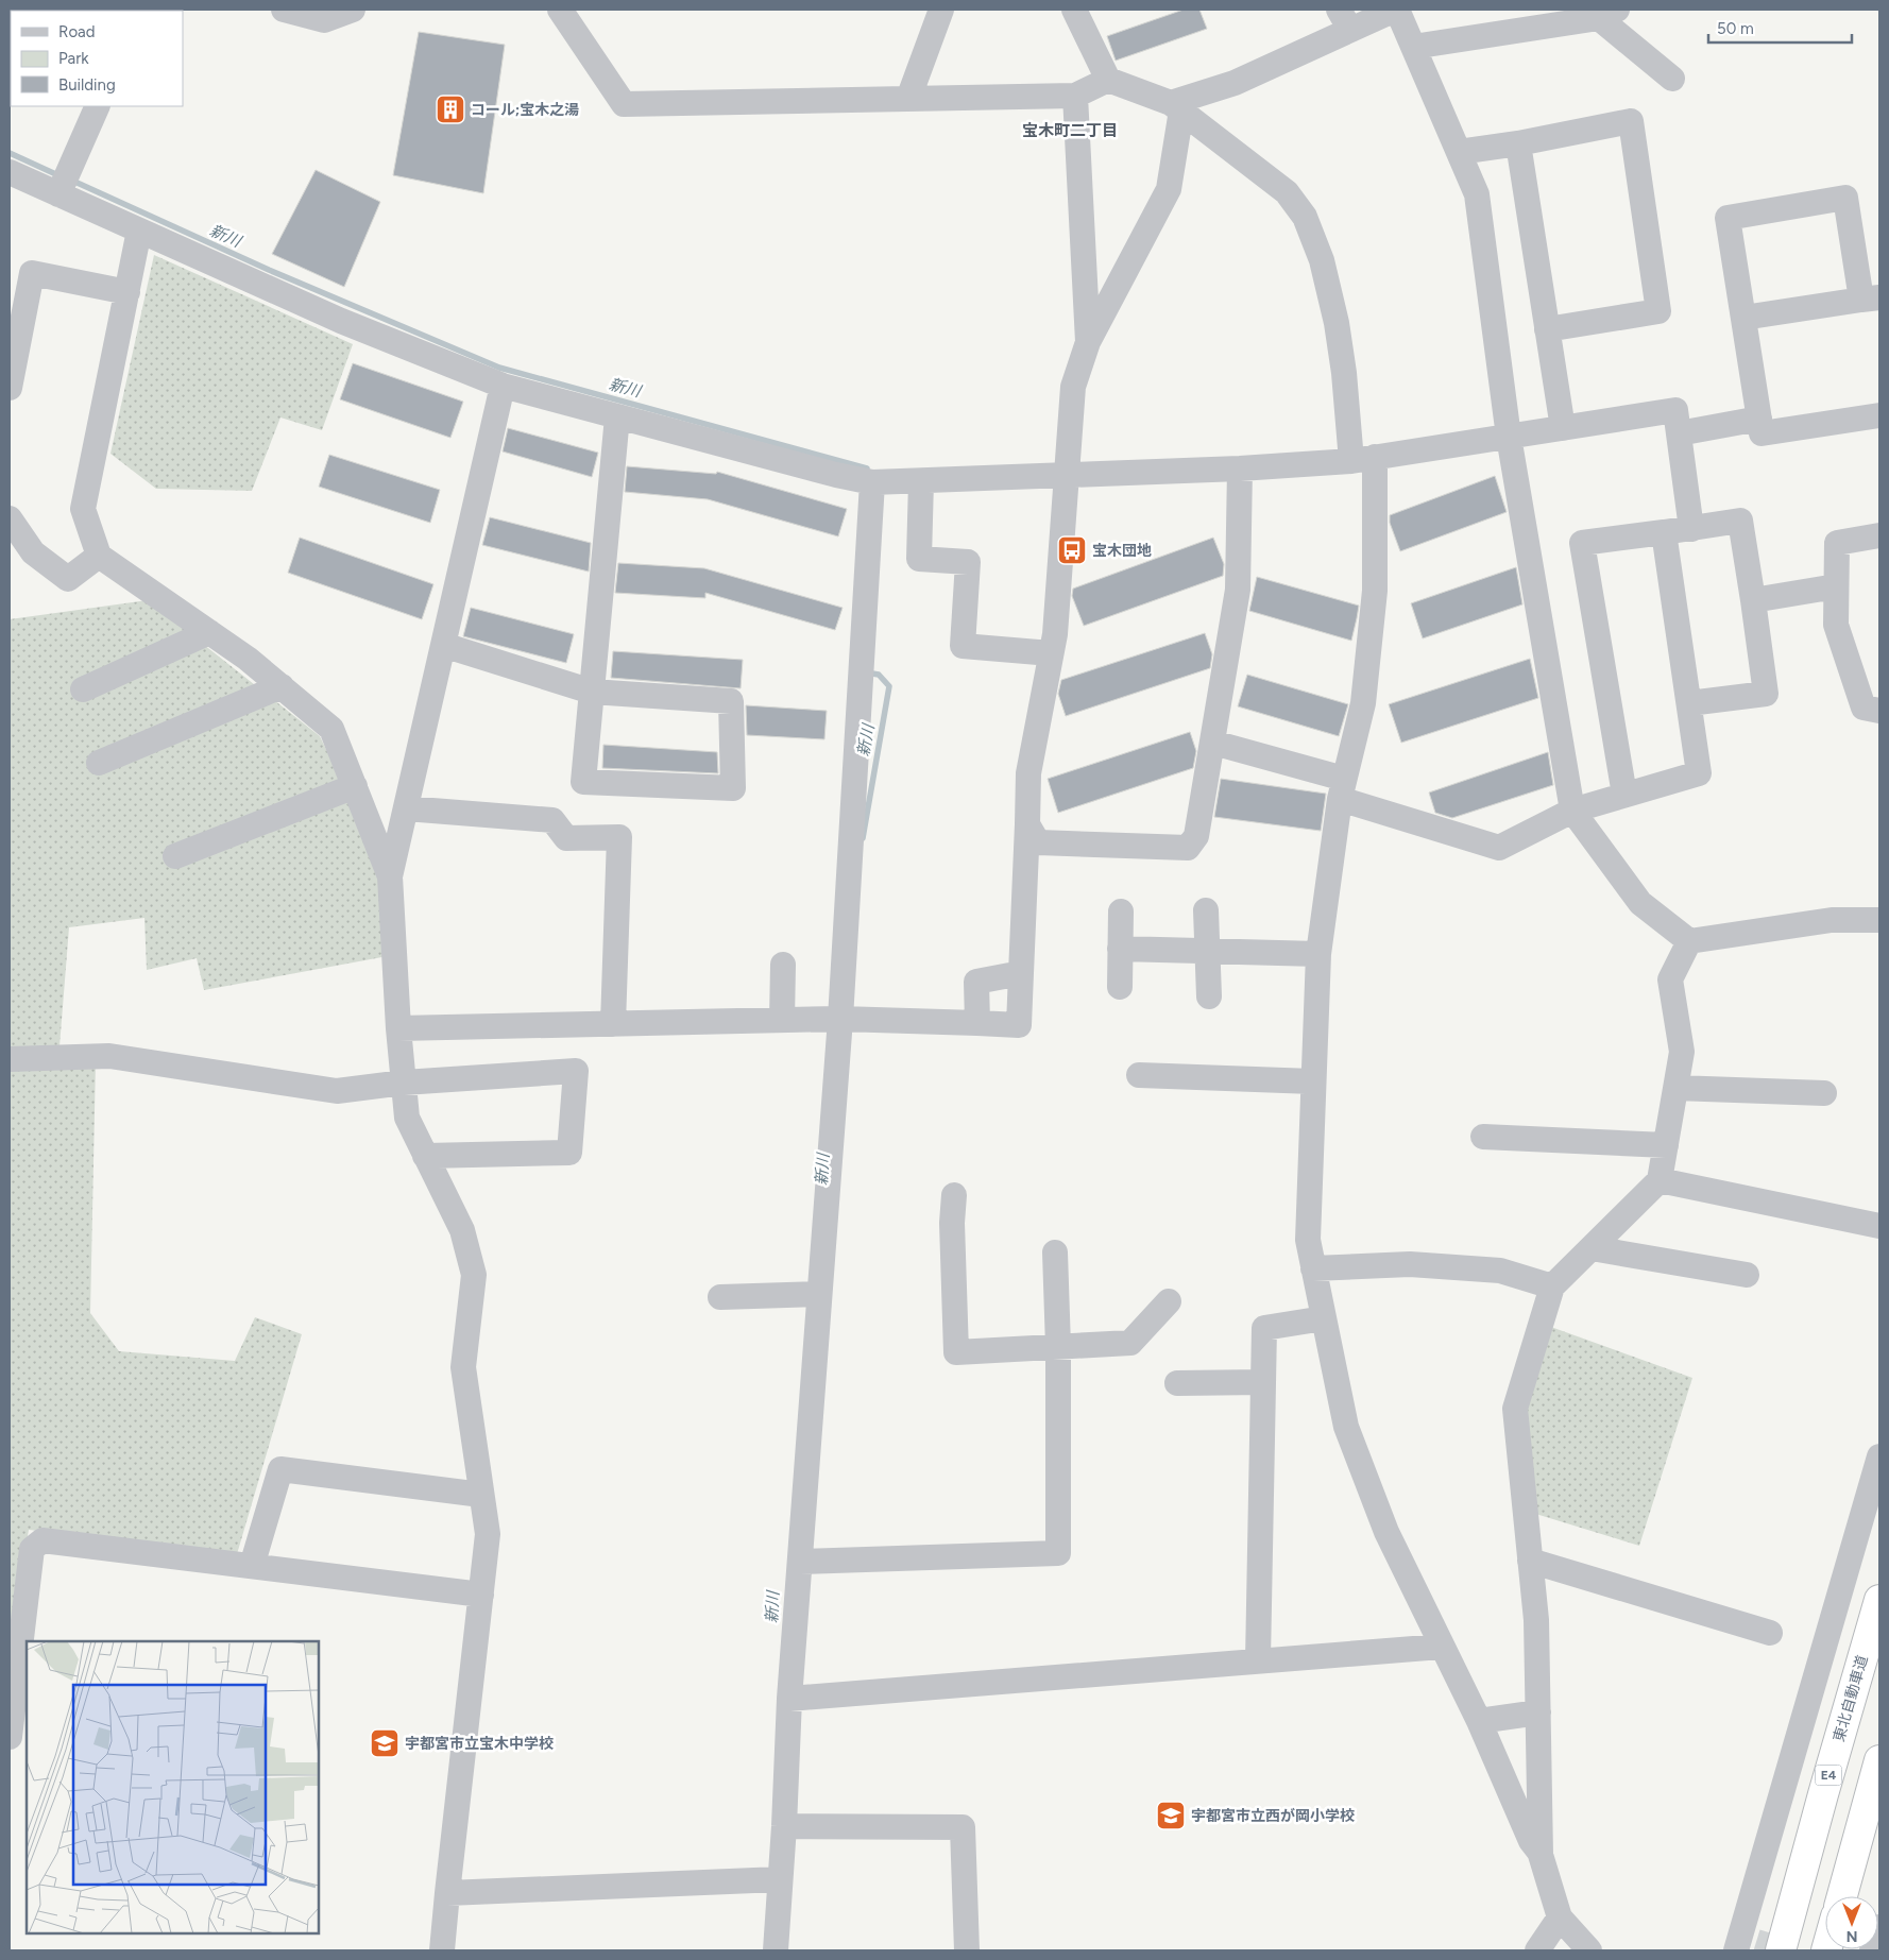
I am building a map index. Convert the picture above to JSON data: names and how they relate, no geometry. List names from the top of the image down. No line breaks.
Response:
{"streets":{"highway":["東北自動車道","E4"]},"districts":["宝木町二丁目"],"water":["新川"],"places":{"building":["コール;宝木之湯"],"bus stop":["宝木団地"],"school or university":["宇都宮市立宝木中学校","宇都宮市立西が岡小学校"]},"legend":["Road","Park","Building"],"scale_bar":"50 m","north":"bottom"}
